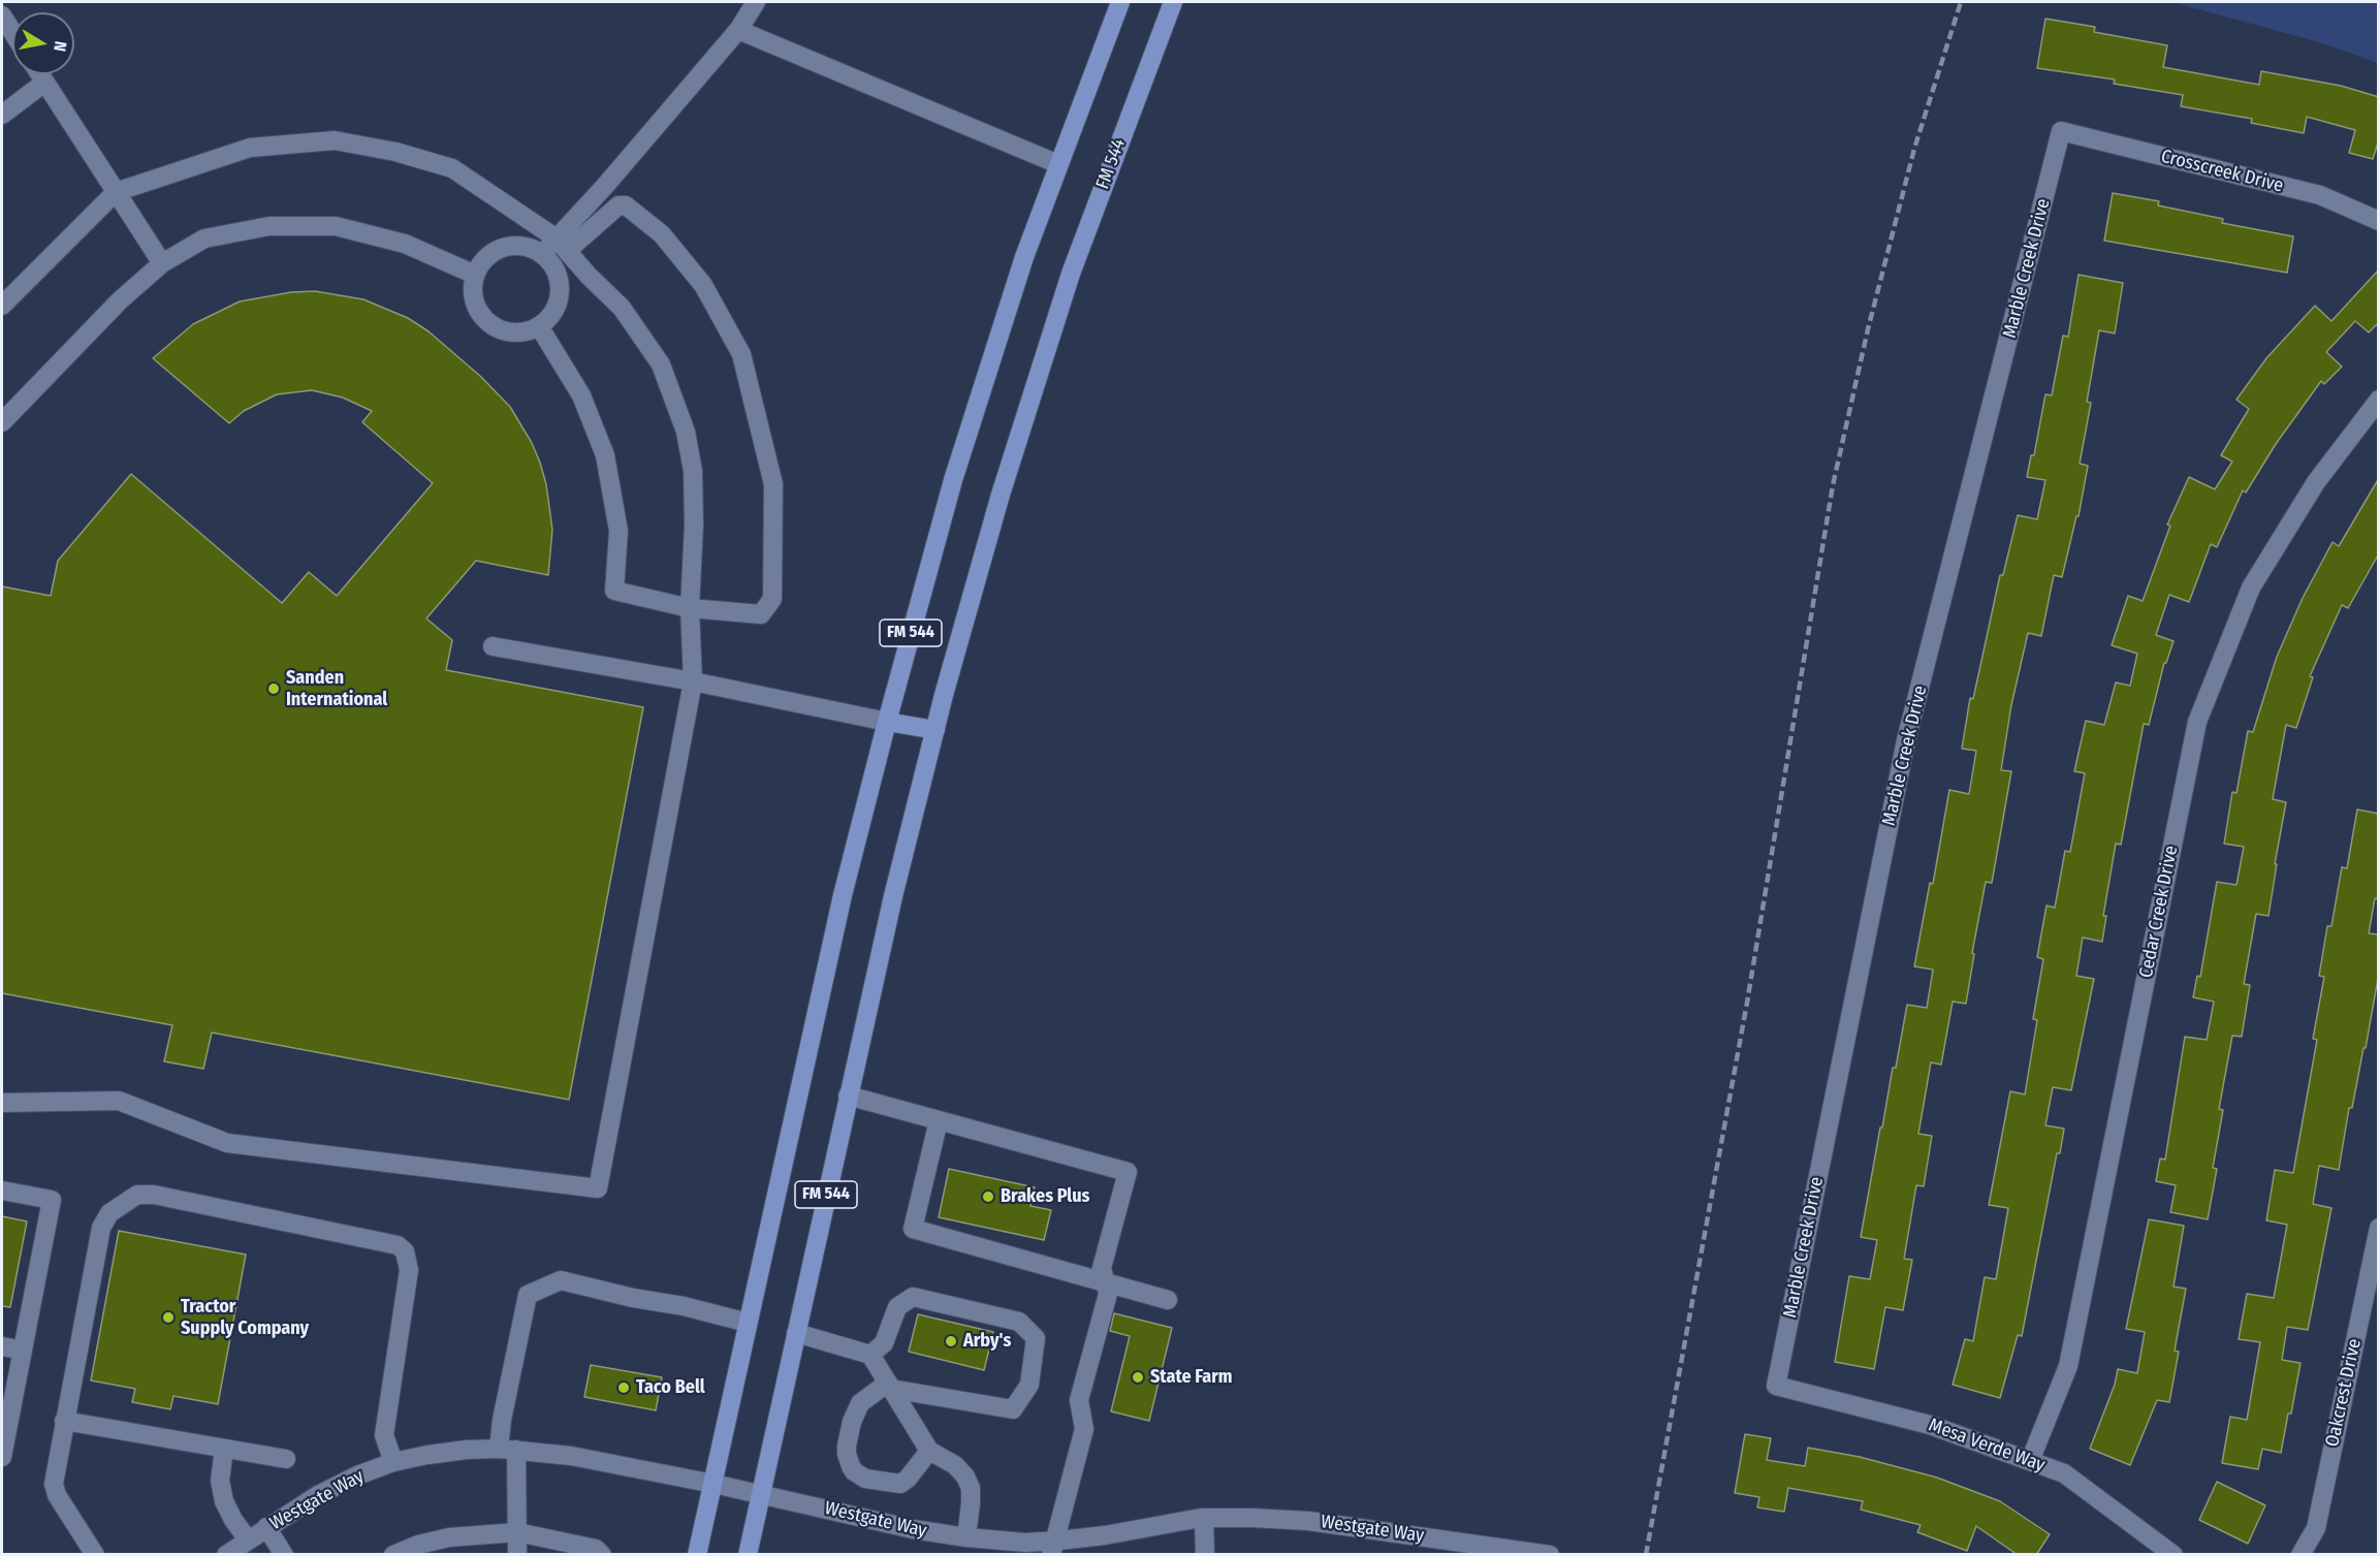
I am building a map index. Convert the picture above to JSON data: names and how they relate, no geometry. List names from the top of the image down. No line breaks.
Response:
{"streets":{"main road":["FM 544"],"street":["Crosscreek Drive","Marble Creek Drive","Cedar Creek Drive","Oakcrest Drive","Mesa Verde Way","Westgate Way"]},"crossings":[["FM 544","Westgate Way"],["Crosscreek Drive","Marble Creek Drive"],["Marble Creek Drive","Mesa Verde Way"],["Cedar Creek Drive","Mesa Verde Way"]],"places":["Sanden International","Brakes Plus","Tractor Supply Company","Arby's","State Farm","Taco Bell"],"north":"right"}
